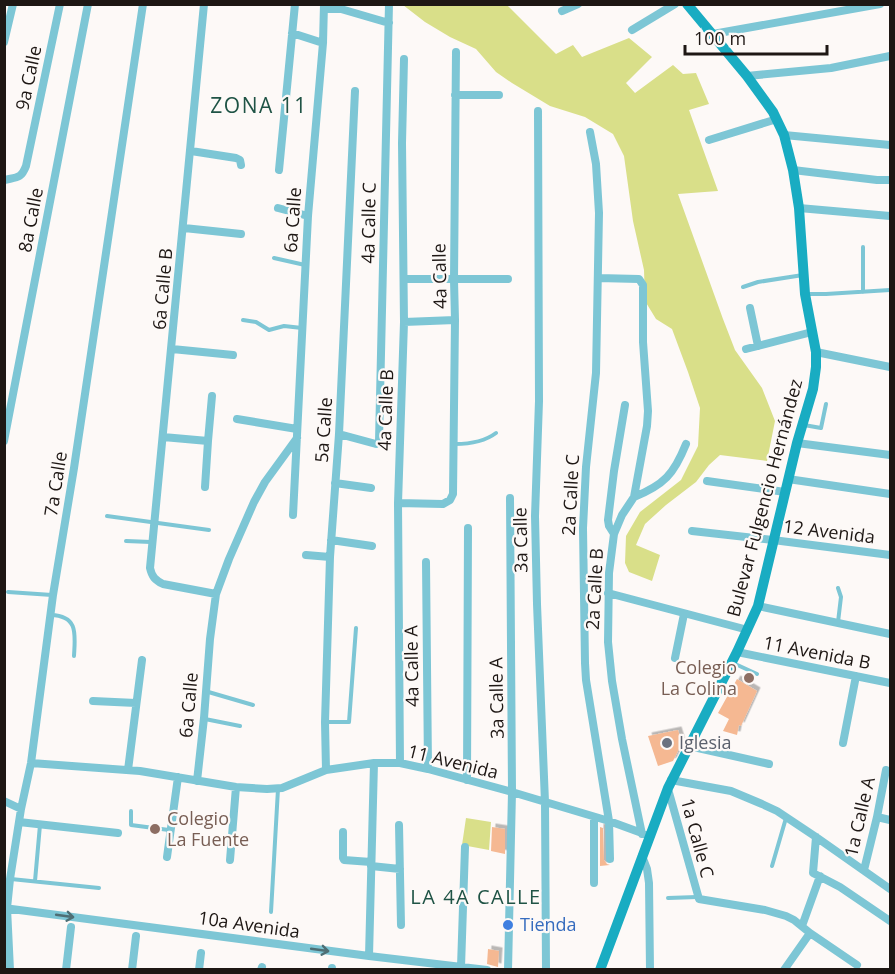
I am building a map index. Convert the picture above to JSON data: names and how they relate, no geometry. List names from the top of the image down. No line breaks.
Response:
{"streets":{"street":["9a Calle","8a Calle","6a Calle","4a Calle C","4a Calle","6a Calle B","4a Calle B","5a Calle","7a Calle","2a Calle C","Bulevar Fulgencio Hernández","12 Avenida","3a Calle","2a Calle B","11 Avenida B","4a Calle A","3a Calle A","11 Avenida","1a Calle A","1a Calle C","10a Avenida"]},"crossings":[["6a Calle","6a Calle B"],["6a Calle","11 Avenida"],["4a Calle C","5a Calle"],["4a Calle","4a Calle B"],["4a Calle B","11 Avenida"],["5a Calle","11 Avenida"],["7a Calle","11 Avenida"],["7a Calle","10a Avenida"],["2a Calle C","2a Calle B"],["2a Calle C","11 Avenida"],["Bulevar Fulgencio Hernández","12 Avenida"],["Bulevar Fulgencio Hernández","2a Calle B"],["Bulevar Fulgencio Hernández","11 Avenida B"],["Bulevar Fulgencio Hernández","11 Avenida"],["Bulevar Fulgencio Hernández","1a Calle C"],["3a Calle","11 Avenida"],["2a Calle B","11 Avenida"],["4a Calle A","11 Avenida"],["3a Calle A","11 Avenida"]],"one_way":["10a Avenida"],"districts":["ZONA 11","LA 4A CALLE"],"places":["Colegio La Colina","Iglesia","Colegio La Fuente","Tienda"],"scale_bar":"100 m"}
